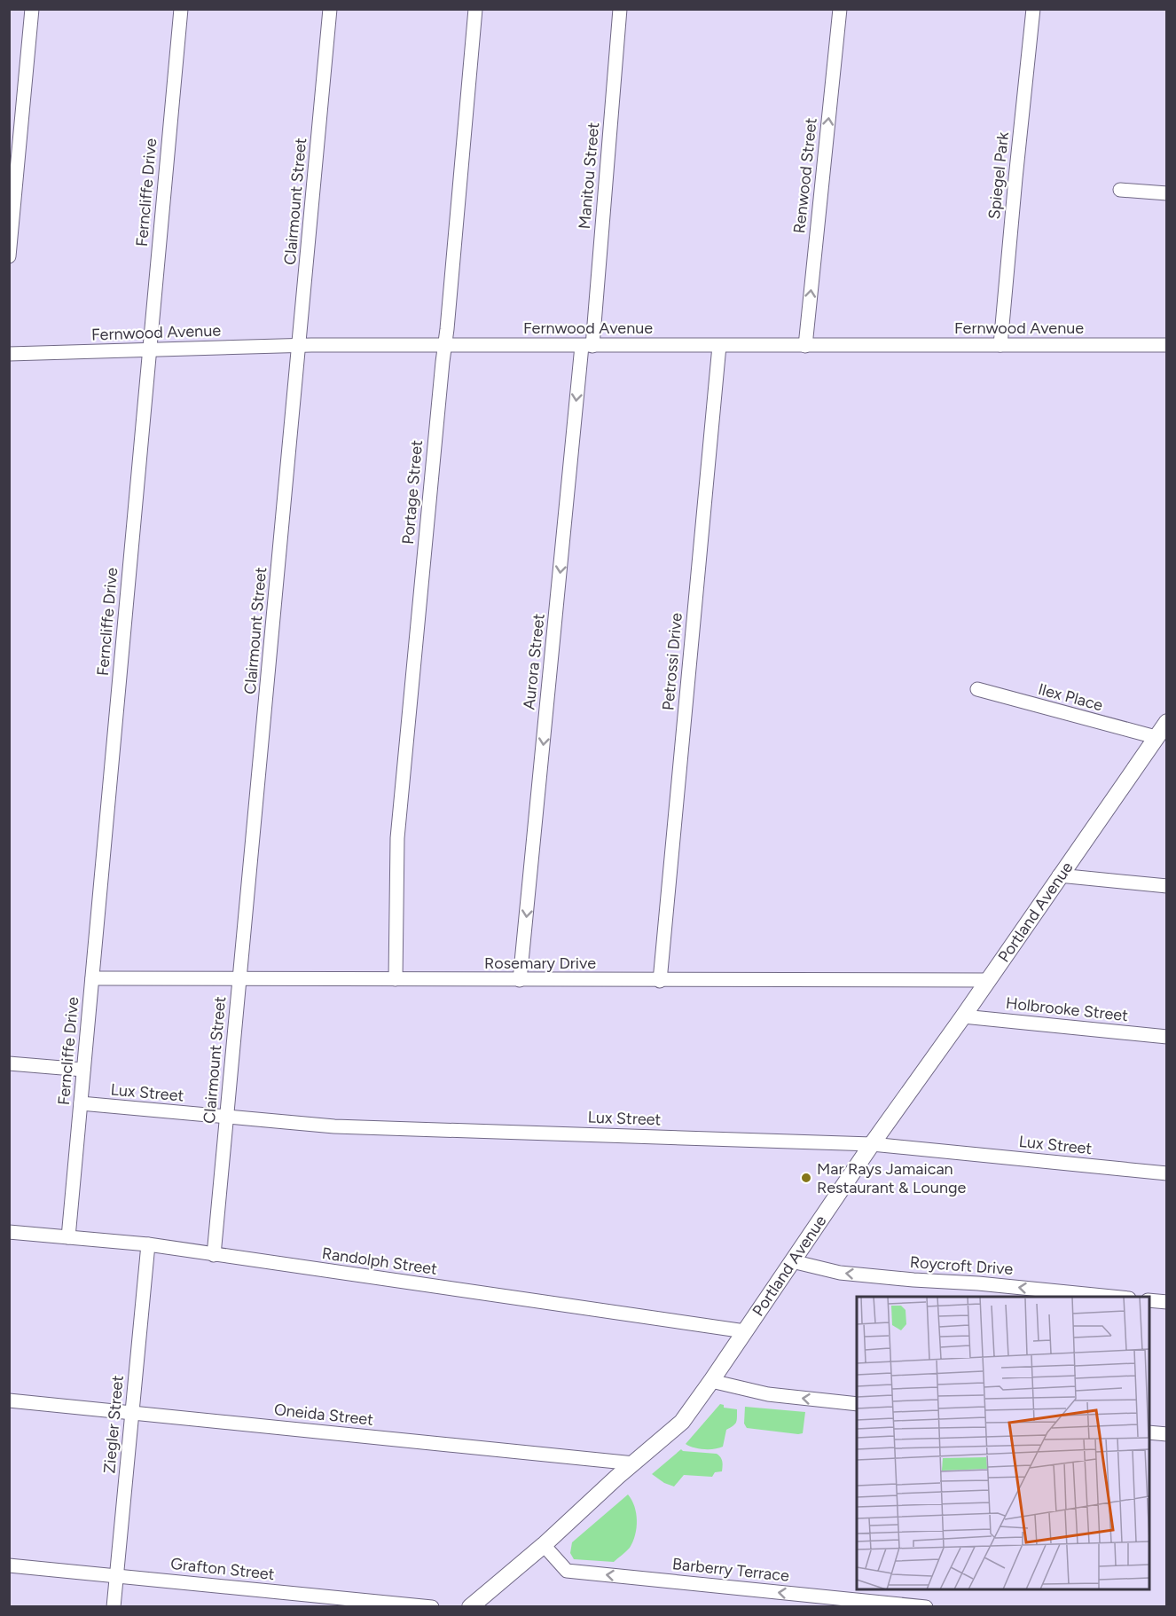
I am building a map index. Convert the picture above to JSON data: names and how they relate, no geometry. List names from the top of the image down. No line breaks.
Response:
{"streets":{"main road":["Portland Avenue"],"street":["Manitou Street","Renwood Street","Spiegel Park","Ferncliffe Drive","Clairmount Street","Fernwood Avenue","Portage Street","Aurora Street","Petrossi Drive","Ilex Place","Rosemary Drive","Holbrooke Street","Lux Street","Randolph Street","Roycroft Drive","Oneida Street","Ziegler Street","Grafton Street","Barberry Terrace"]},"crossings":[["Manitou Street","Fernwood Avenue"],["Manitou Street","Aurora Street"],["Renwood Street","Fernwood Avenue"],["Spiegel Park","Fernwood Avenue"],["Ferncliffe Drive","Fernwood Avenue"],["Ferncliffe Drive","Rosemary Drive"],["Ferncliffe Drive","Lux Street"],["Ferncliffe Drive","Randolph Street"],["Clairmount Street","Fernwood Avenue"],["Clairmount Street","Rosemary Drive"],["Clairmount Street","Lux Street"],["Clairmount Street","Randolph Street"],["Fernwood Avenue","Portage Street"],["Fernwood Avenue","Aurora Street"],["Fernwood Avenue","Petrossi Drive"],["Portage Street","Rosemary Drive"],["Aurora Street","Rosemary Drive"],["Petrossi Drive","Rosemary Drive"],["Ilex Place","Portland Avenue"],["Portland Avenue","Rosemary Drive"],["Portland Avenue","Holbrooke Street"],["Portland Avenue","Lux Street"],["Portland Avenue","Randolph Street"],["Portland Avenue","Roycroft Drive"],["Portland Avenue","Oneida Street"],["Portland Avenue","Barberry Terrace"],["Randolph Street","Ziegler Street"],["Oneida Street","Ziegler Street"],["Ziegler Street","Grafton Street"]],"one_way":["Renwood Street","Aurora Street","Roycroft Drive","Barberry Terrace"],"places":["Mar Rays Jamaican Restaurant & Lounge"]}
